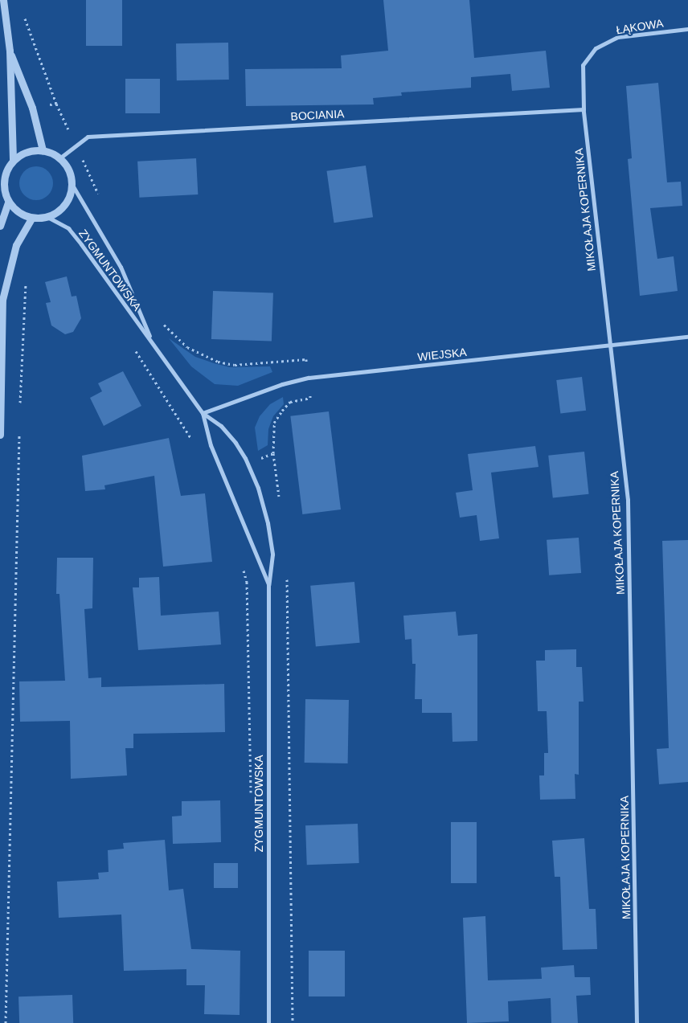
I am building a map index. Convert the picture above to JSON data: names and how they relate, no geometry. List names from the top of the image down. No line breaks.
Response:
{"streets":{"street":["ŁĄKOWA","BOCIANIA","MIKOŁAJA KOPERNIKA","ZYGMUNTOWSKA","WIEJSKA"]},"crossings":[["ŁĄKOWA","MIKOŁAJA KOPERNIKA"],["BOCIANIA","MIKOŁAJA KOPERNIKA"],["BOCIANIA","ZYGMUNTOWSKA"],["MIKOŁAJA KOPERNIKA","WIEJSKA"],["ZYGMUNTOWSKA","WIEJSKA"]]}
